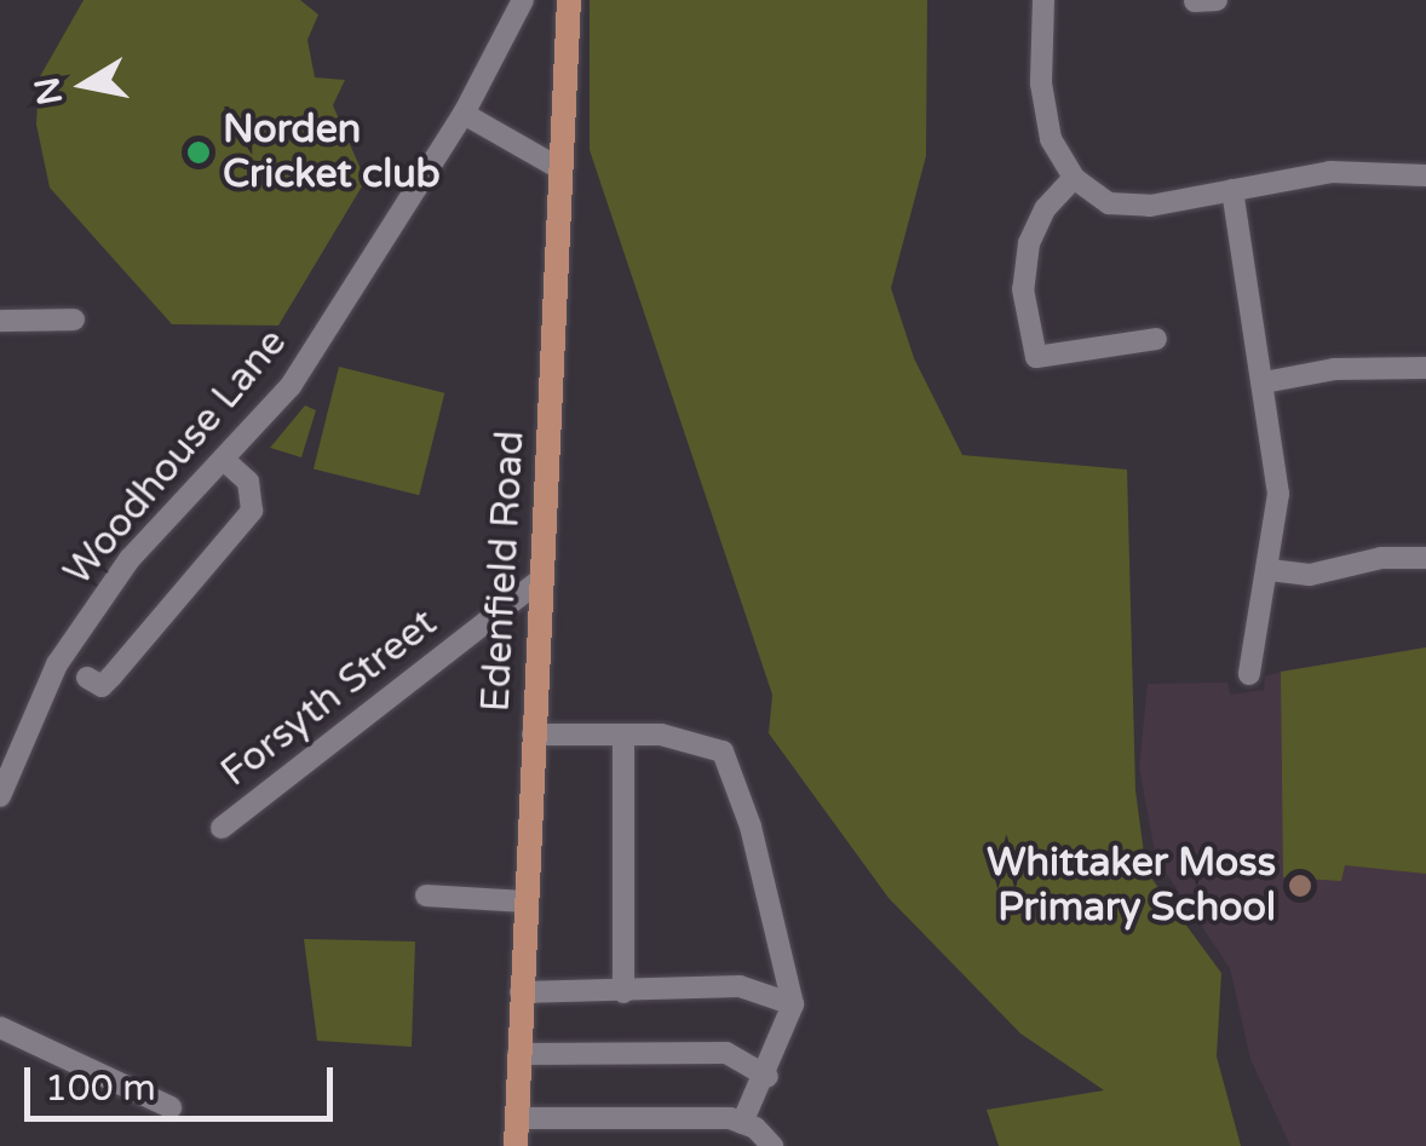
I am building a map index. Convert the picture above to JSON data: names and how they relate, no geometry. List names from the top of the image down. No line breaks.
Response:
{"streets":{"main road":["Edenfield Road"],"street":["Woodhouse Lane","Forsyth Street"]},"crossings":[["Edenfield Road","Forsyth Street"]],"places":["Norden Cricket club","Whittaker Moss Primary School"],"scale_bar":"100 m","north":"left"}
